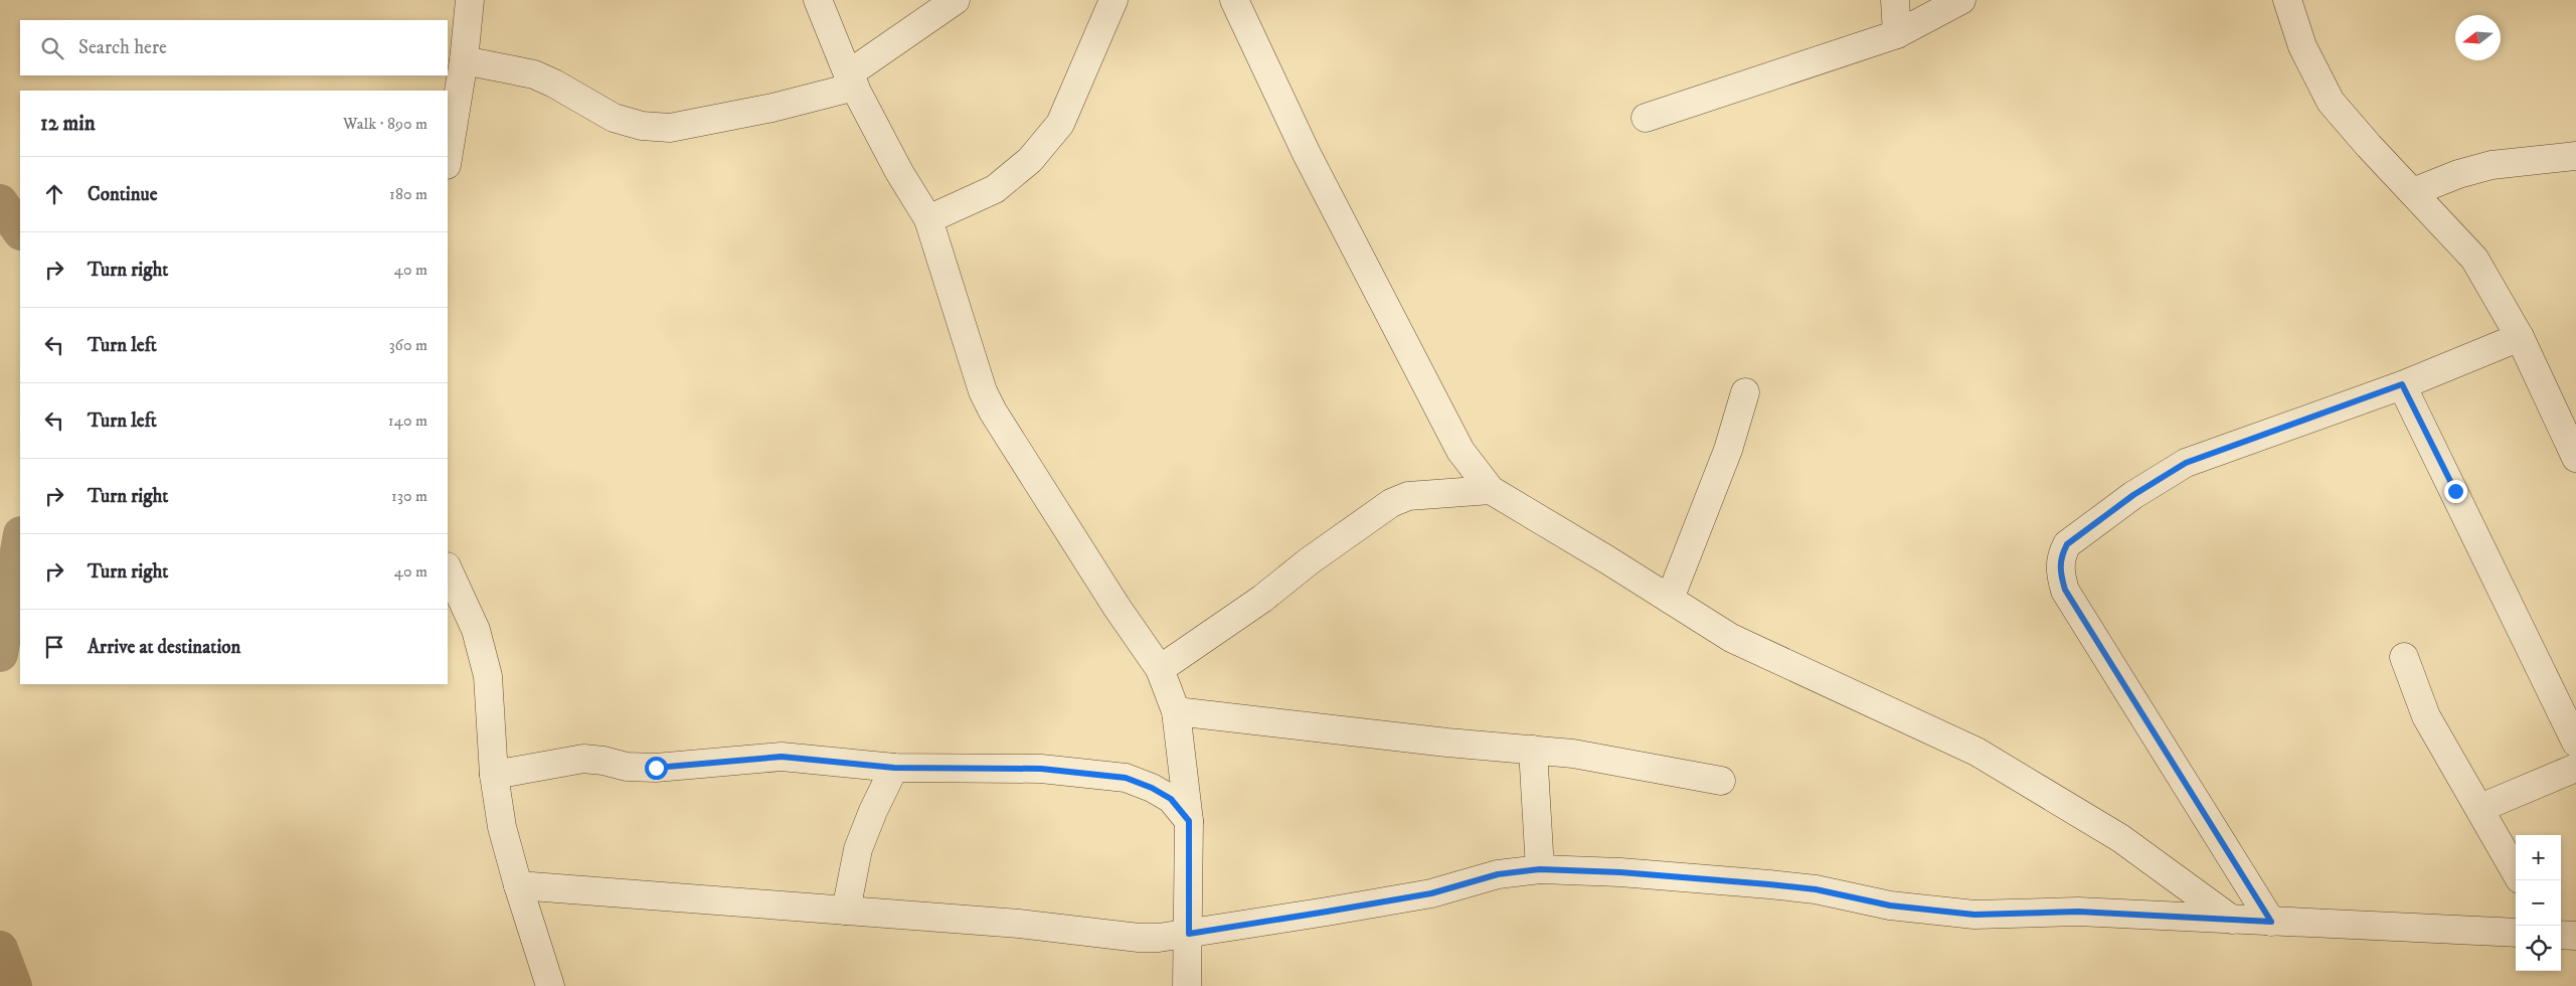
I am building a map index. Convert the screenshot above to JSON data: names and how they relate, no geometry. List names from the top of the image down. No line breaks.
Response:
{"north":"left","page":{"search":"Search here","heading":["12 min","Walk · 890 m"],"list":[["Continue","180 m"],["Turn right","40 m"],["Turn left","360 m"],["Turn left","140 m"],["Turn right","130 m"],["Turn right","40 m"],"Arrive at destination"],"map_buttons":["+","−"]}}
